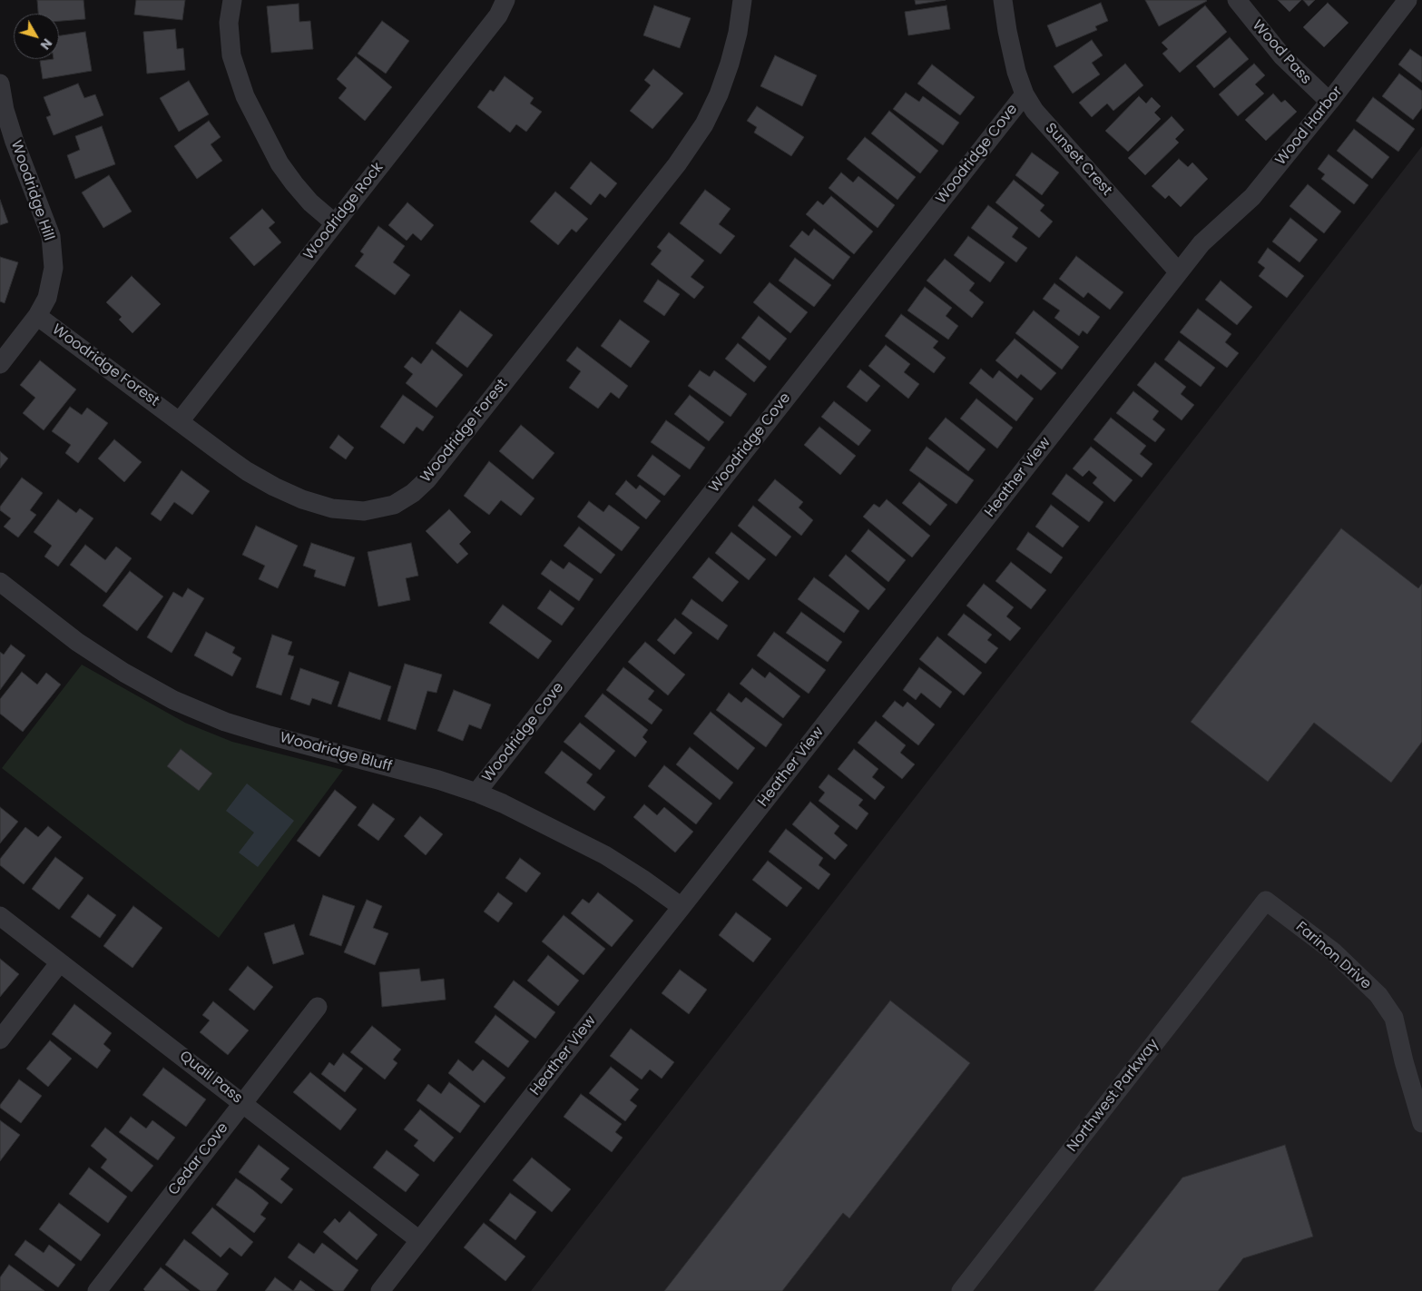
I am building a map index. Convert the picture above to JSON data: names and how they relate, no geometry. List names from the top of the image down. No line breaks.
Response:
{"streets":{"street":["Wood Pass","Wood Harbor","Woodridge Cove","Sunset Crest","Woodridge Hill","Woodridge Rock","Woodridge Forest","Heather View","Woodridge Bluff","Farinon Drive","Quail Pass","Northwest Parkway","Cedar Cove"]},"crossings":[["Wood Pass","Wood Harbor"],["Wood Harbor","Heather View"],["Woodridge Cove","Sunset Crest"],["Woodridge Cove","Woodridge Bluff"],["Sunset Crest","Heather View"],["Woodridge Hill","Woodridge Forest"],["Woodridge Rock","Woodridge Forest"],["Heather View","Woodridge Bluff"],["Heather View","Quail Pass"],["Farinon Drive","Northwest Parkway"],["Quail Pass","Cedar Cove"]],"north":"bottom right"}
